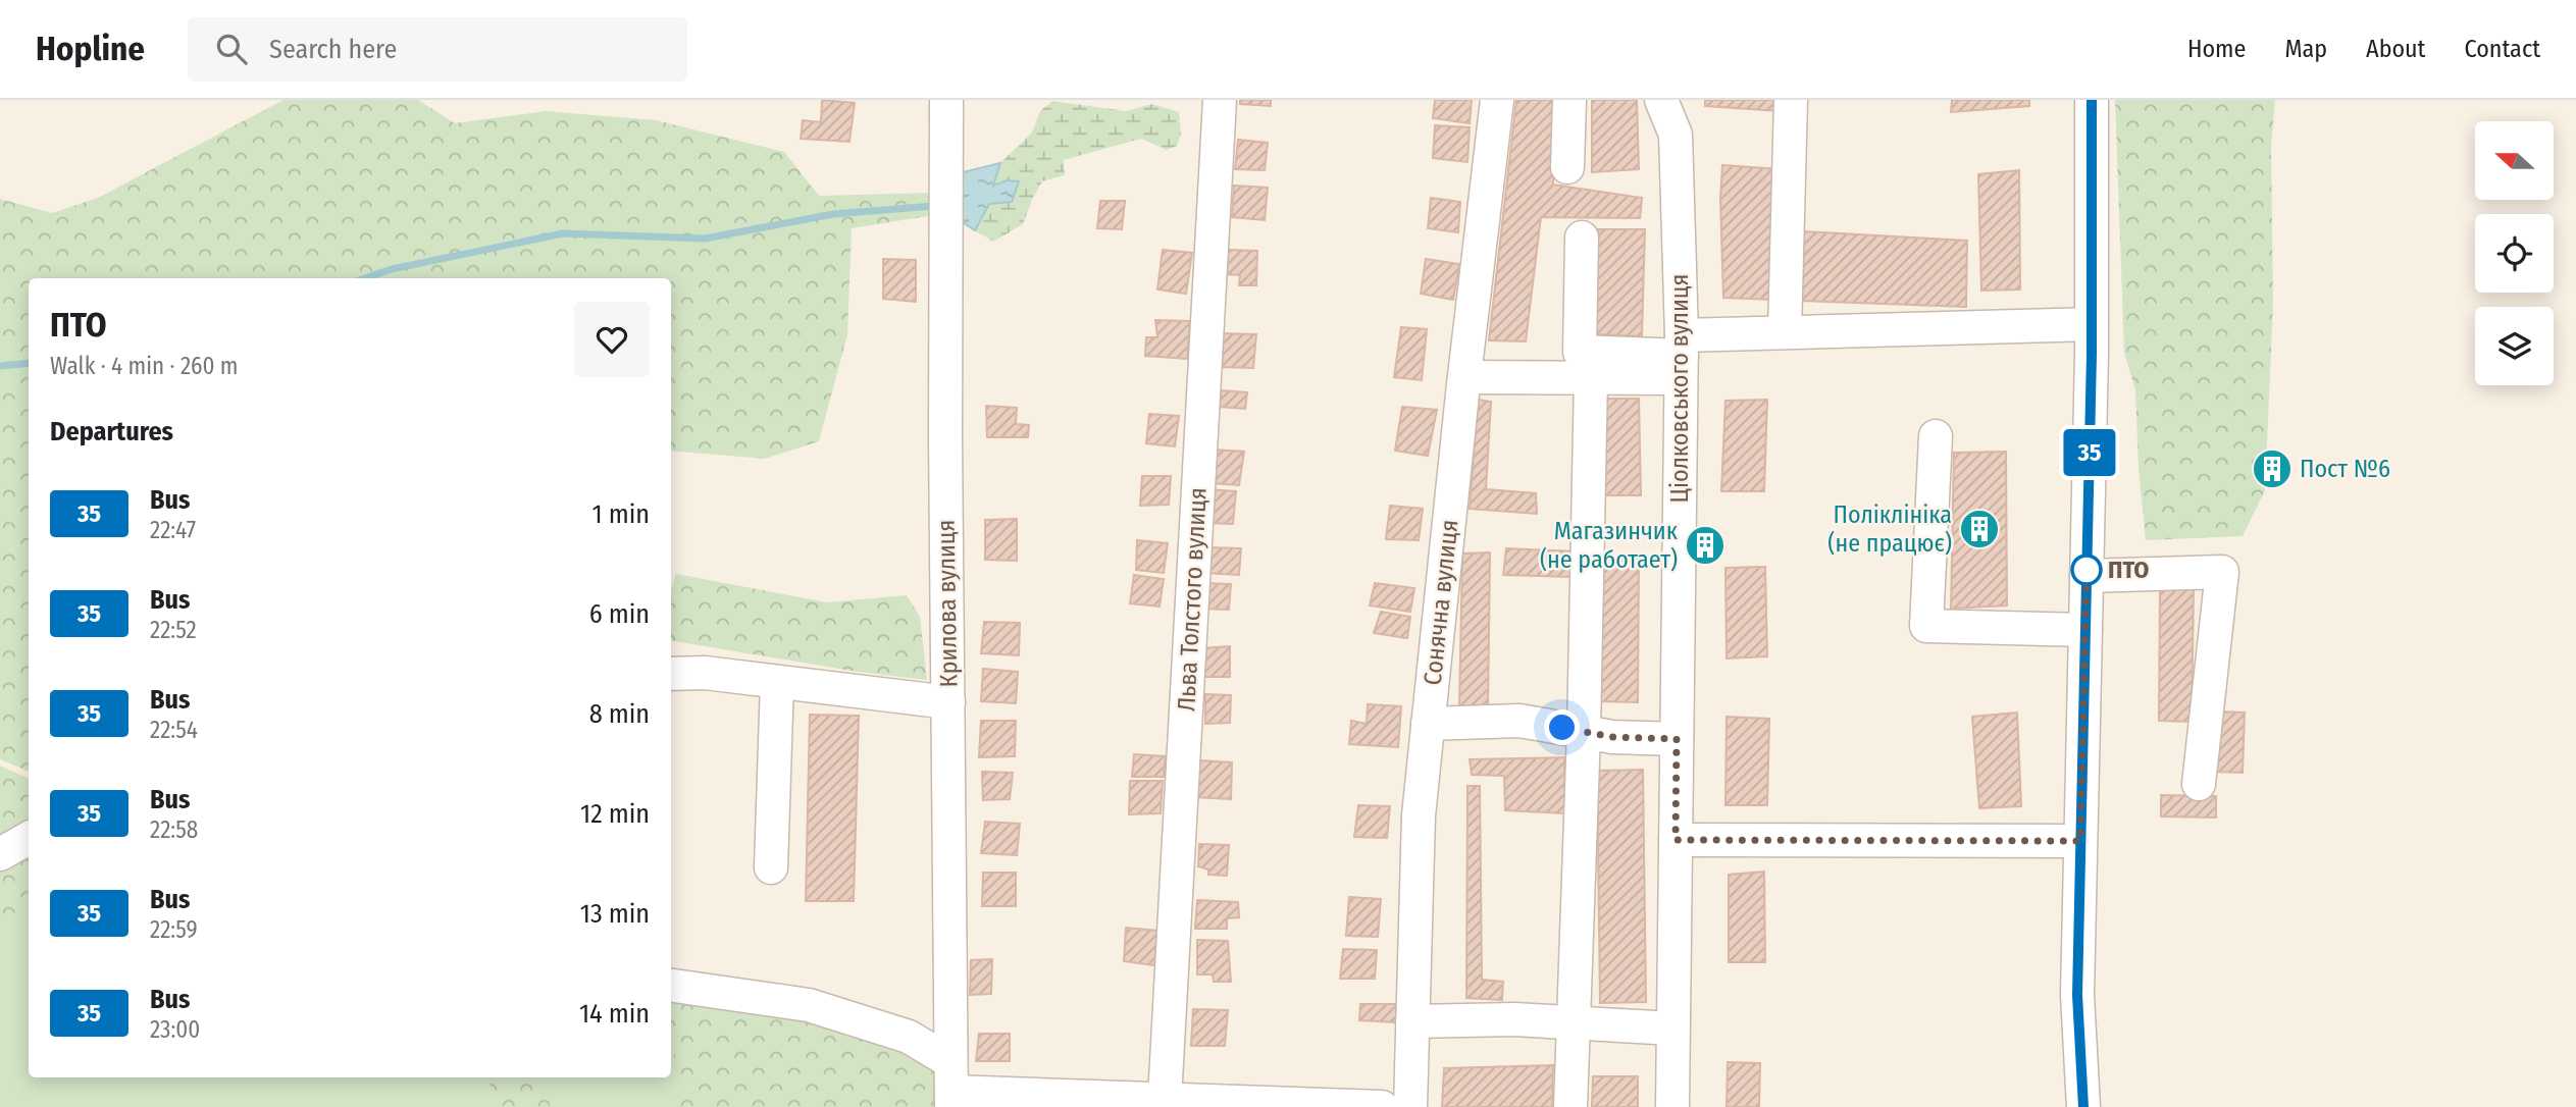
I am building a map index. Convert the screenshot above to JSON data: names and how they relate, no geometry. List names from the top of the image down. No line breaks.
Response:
{"streets":{"street":["Ціолковського вулиця","Льва Толстого вулиця","Сонячна вулиця","Крилова вулиця"]},"places":{"building":["Пост №6","Поліклініка (не працює)","Магазинчик (не работает)"],"other":["ПТО"]},"lines":["bus line 35"],"north":"left","page":{"header":"Hopline","search":"Search here","nav":["Home","Map","About","Contact"],"on_map":"35","heading":[["ПТО","Walk · 4 min · 260 m"],"Departures"],"list":[{"mark":"35","name":"Bus","note":"22:47","value":"1 min"},{"mark":"35","name":"Bus","note":"22:52","value":"6 min"},{"mark":"35","name":"Bus","note":"22:54","value":"8 min"},{"mark":"35","name":"Bus","note":"22:58","value":"12 min"},{"mark":"35","name":"Bus","note":"22:59","value":"13 min"},{"mark":"35","name":"Bus","note":"23:00","value":"14 min"}]}}
